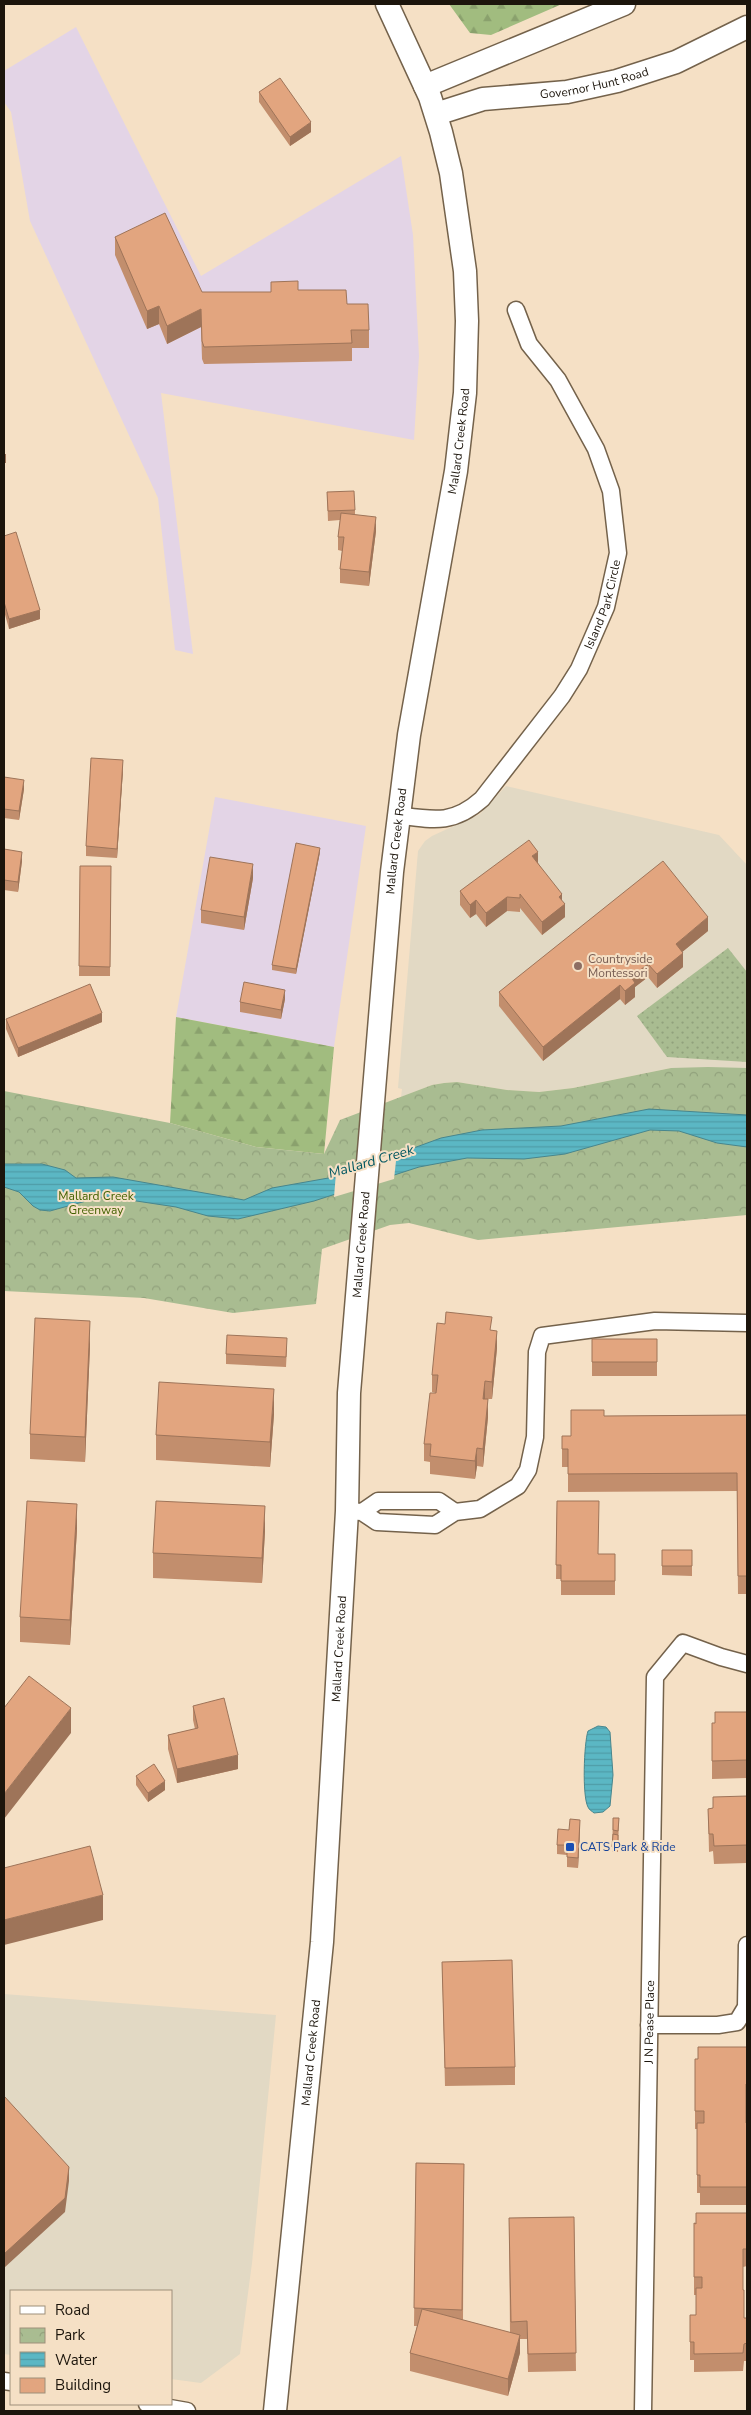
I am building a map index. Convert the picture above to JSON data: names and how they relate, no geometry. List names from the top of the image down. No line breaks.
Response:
{"streets":{"main road":["Governor Hunt Road","Mallard Creek Road"],"street":["Island Park Circle","J N Pease Place"]},"crossings":[["Governor Hunt Road","Mallard Creek Road"],["Mallard Creek Road","Island Park Circle"]],"water":["Mallard Creek"],"parks":["Mallard Creek Greenway"],"places":{"other":["Countryside Montessori"],"transit":["CATS Park & Ride"]},"legend":["Road","Park","Water","Building"]}
